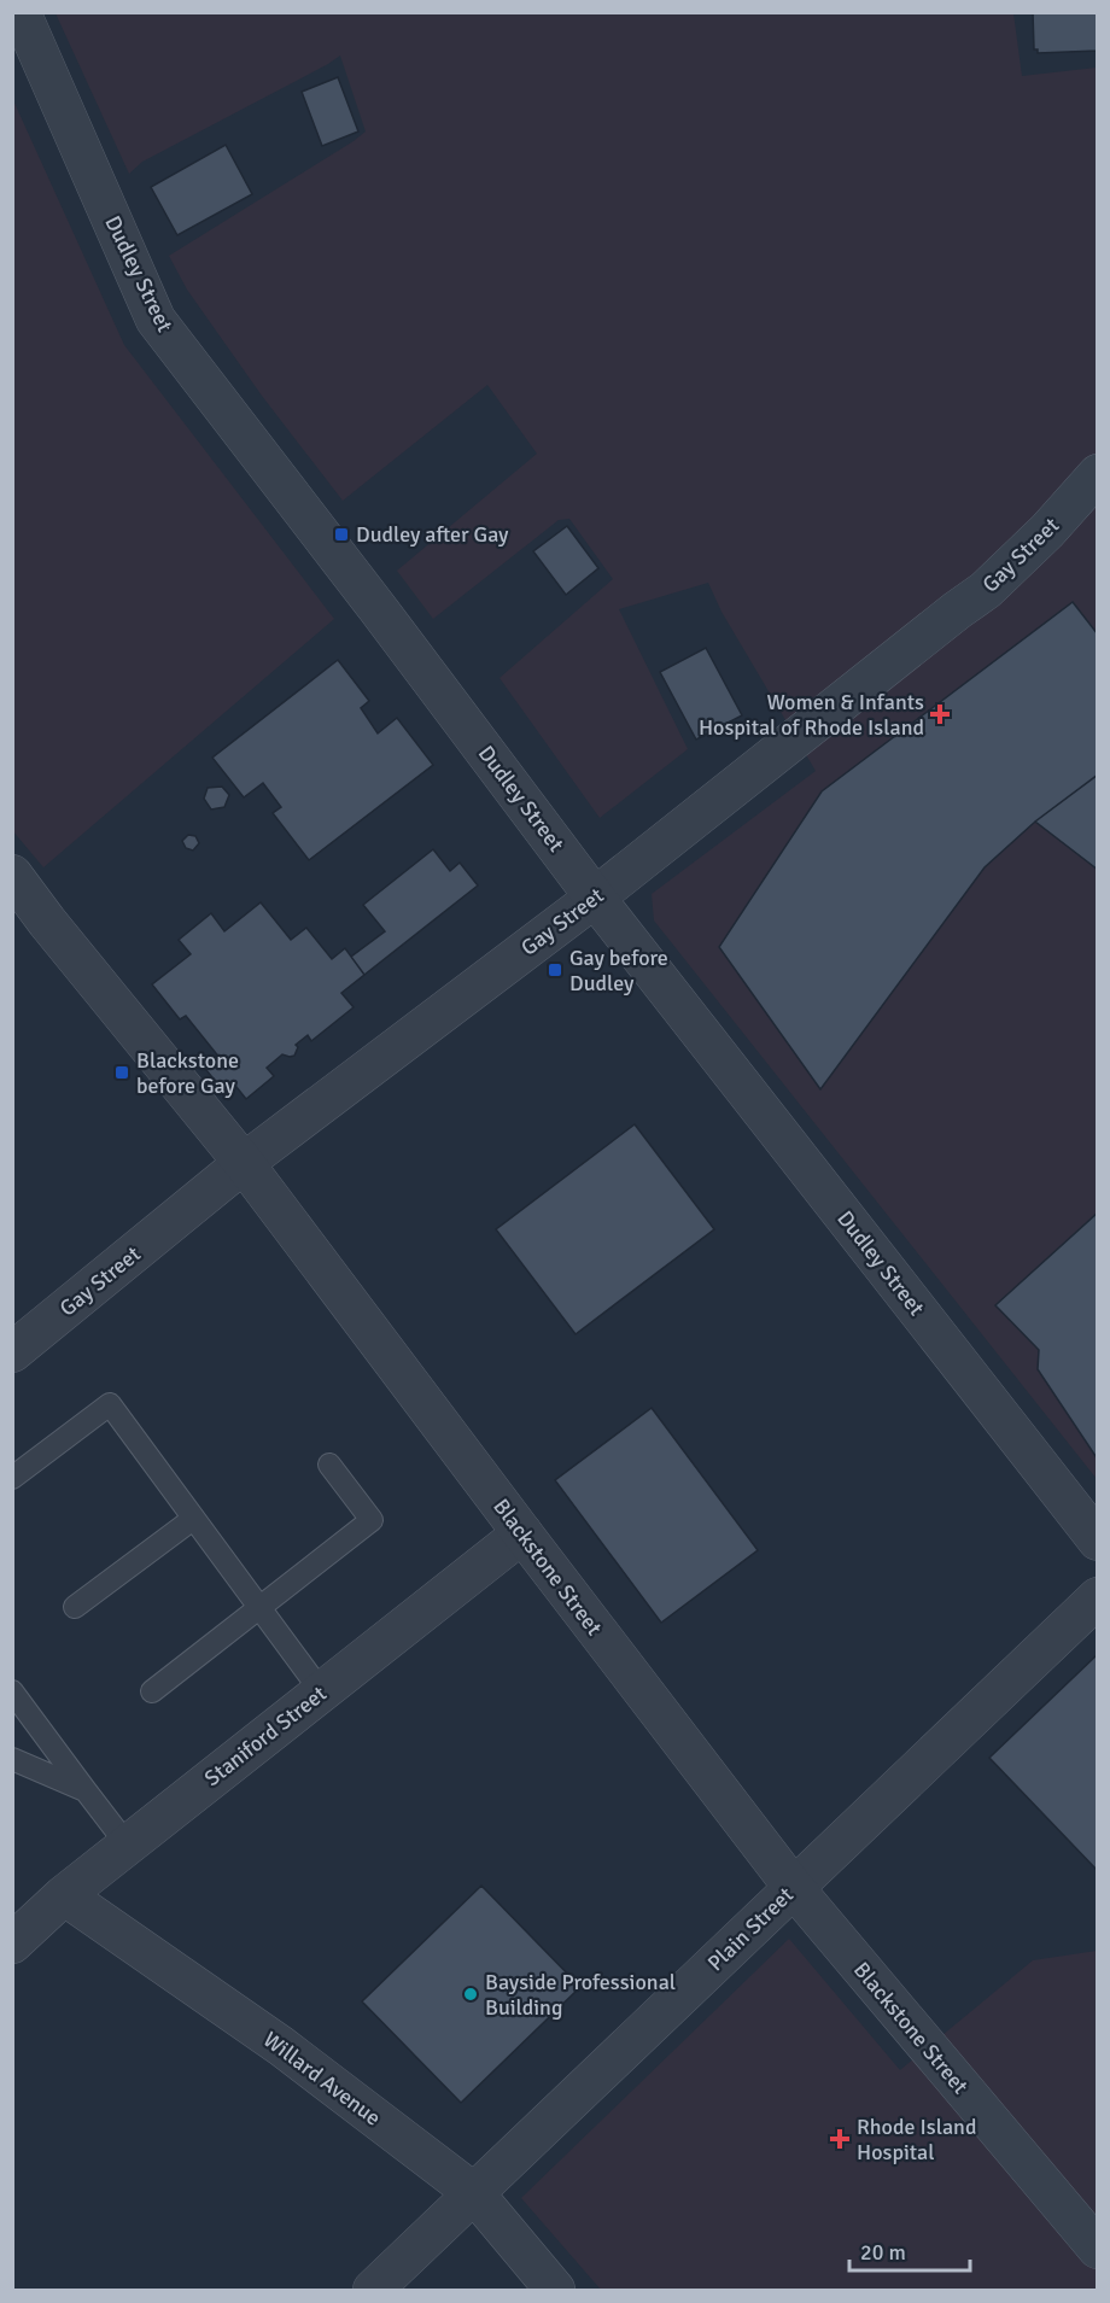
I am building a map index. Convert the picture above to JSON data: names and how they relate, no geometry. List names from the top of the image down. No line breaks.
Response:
{"streets":{"street":["Dudley Street","Gay Street","Blackstone Street","Staniford Street","Plain Street","Willard Avenue"]},"crossings":[["Dudley Street","Gay Street"],["Gay Street","Blackstone Street"],["Blackstone Street","Staniford Street"],["Blackstone Street","Plain Street"],["Staniford Street","Willard Avenue"],["Plain Street","Willard Avenue"]],"places":{"transit":["Dudley after Gay","Gay before Dudley","Blackstone before Gay"],"health":["Women & Infants Hospital of Rhode Island","Rhode Island Hospital"],"other":["Bayside Professional Building"]},"scale_bar":"20 m"}
